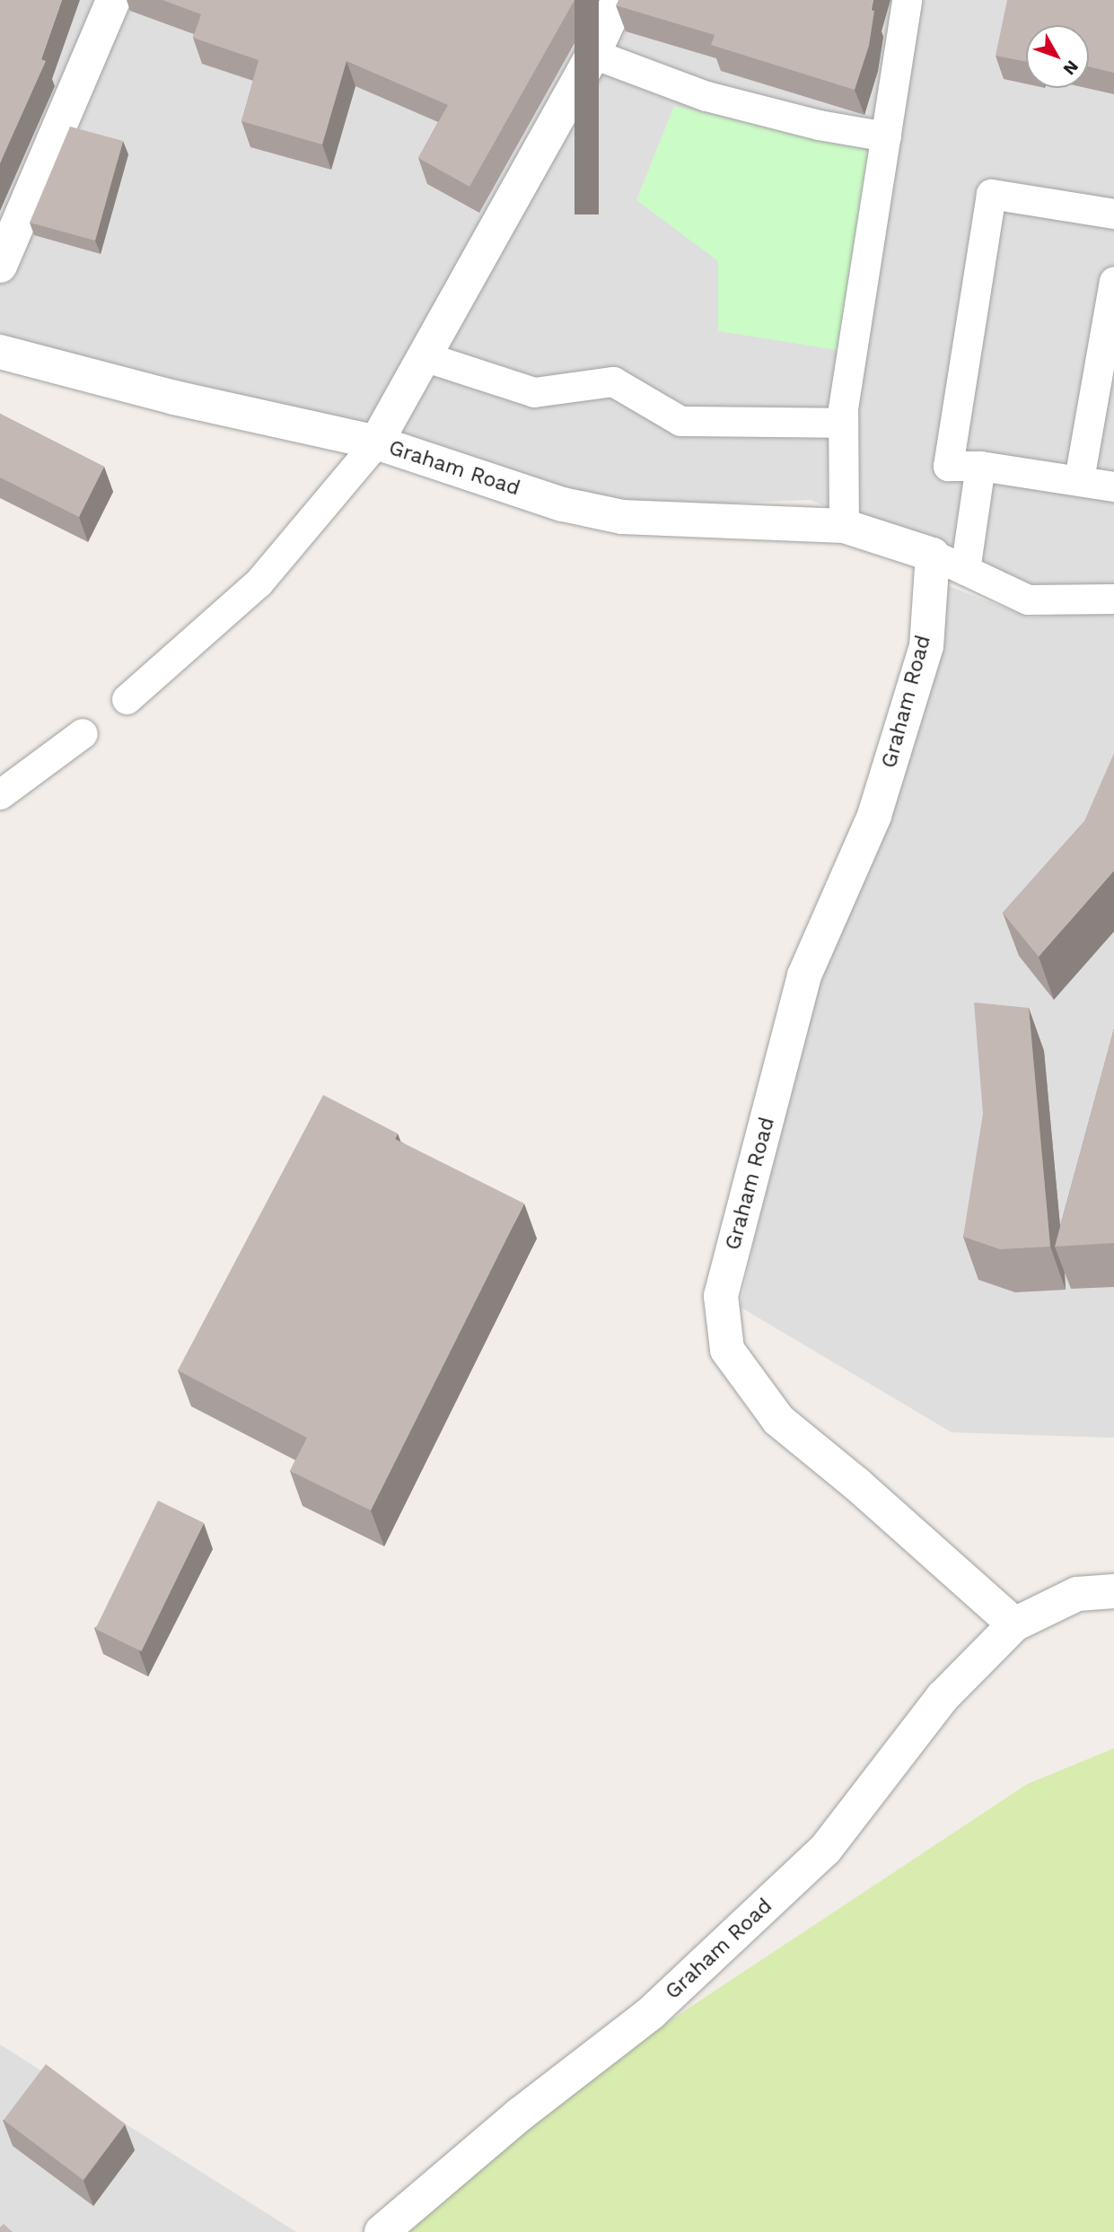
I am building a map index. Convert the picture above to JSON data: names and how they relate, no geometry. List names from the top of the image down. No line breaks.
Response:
{"streets":{"street":["Graham Road"]},"north":"bottom right"}
